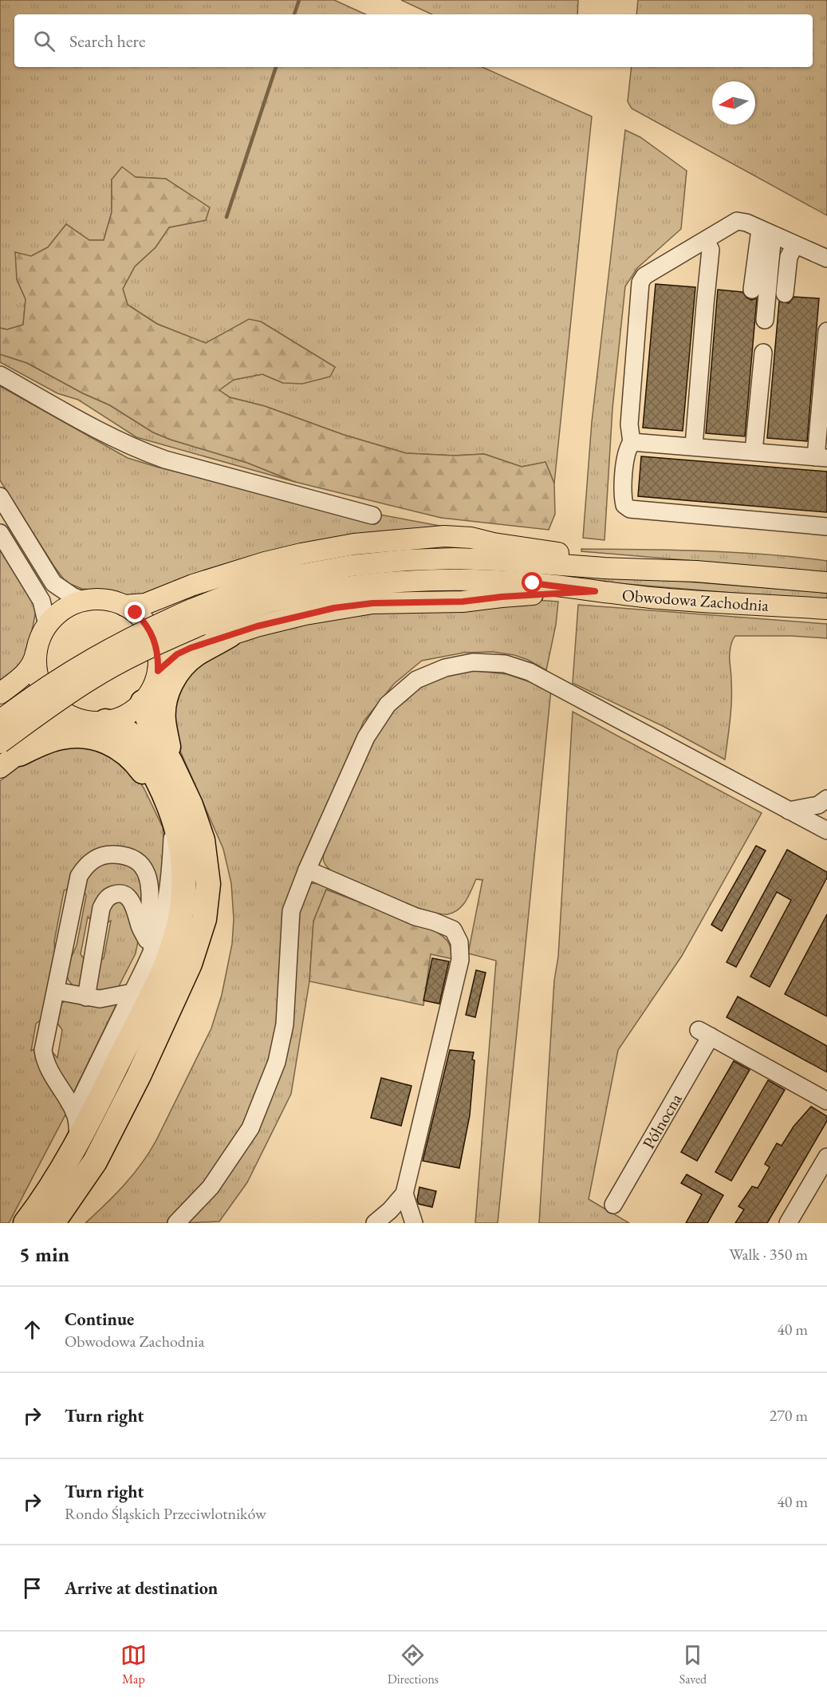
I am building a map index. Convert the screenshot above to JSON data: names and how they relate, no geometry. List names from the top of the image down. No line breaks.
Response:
{"streets":{"main road":["Obwodowa Zachodnia"],"street":["Północna"]},"north":"left","page":{"search":"Search here","heading":["5 min","Walk · 350 m"],"list":[["Continue","Obwodowa Zachodnia","40 m"],["Turn right","270 m"],["Turn right","Rondo Śląskich Przeciwlotników","40 m"],"Arrive at destination"],"nav":["Map","Directions","Saved"]}}
